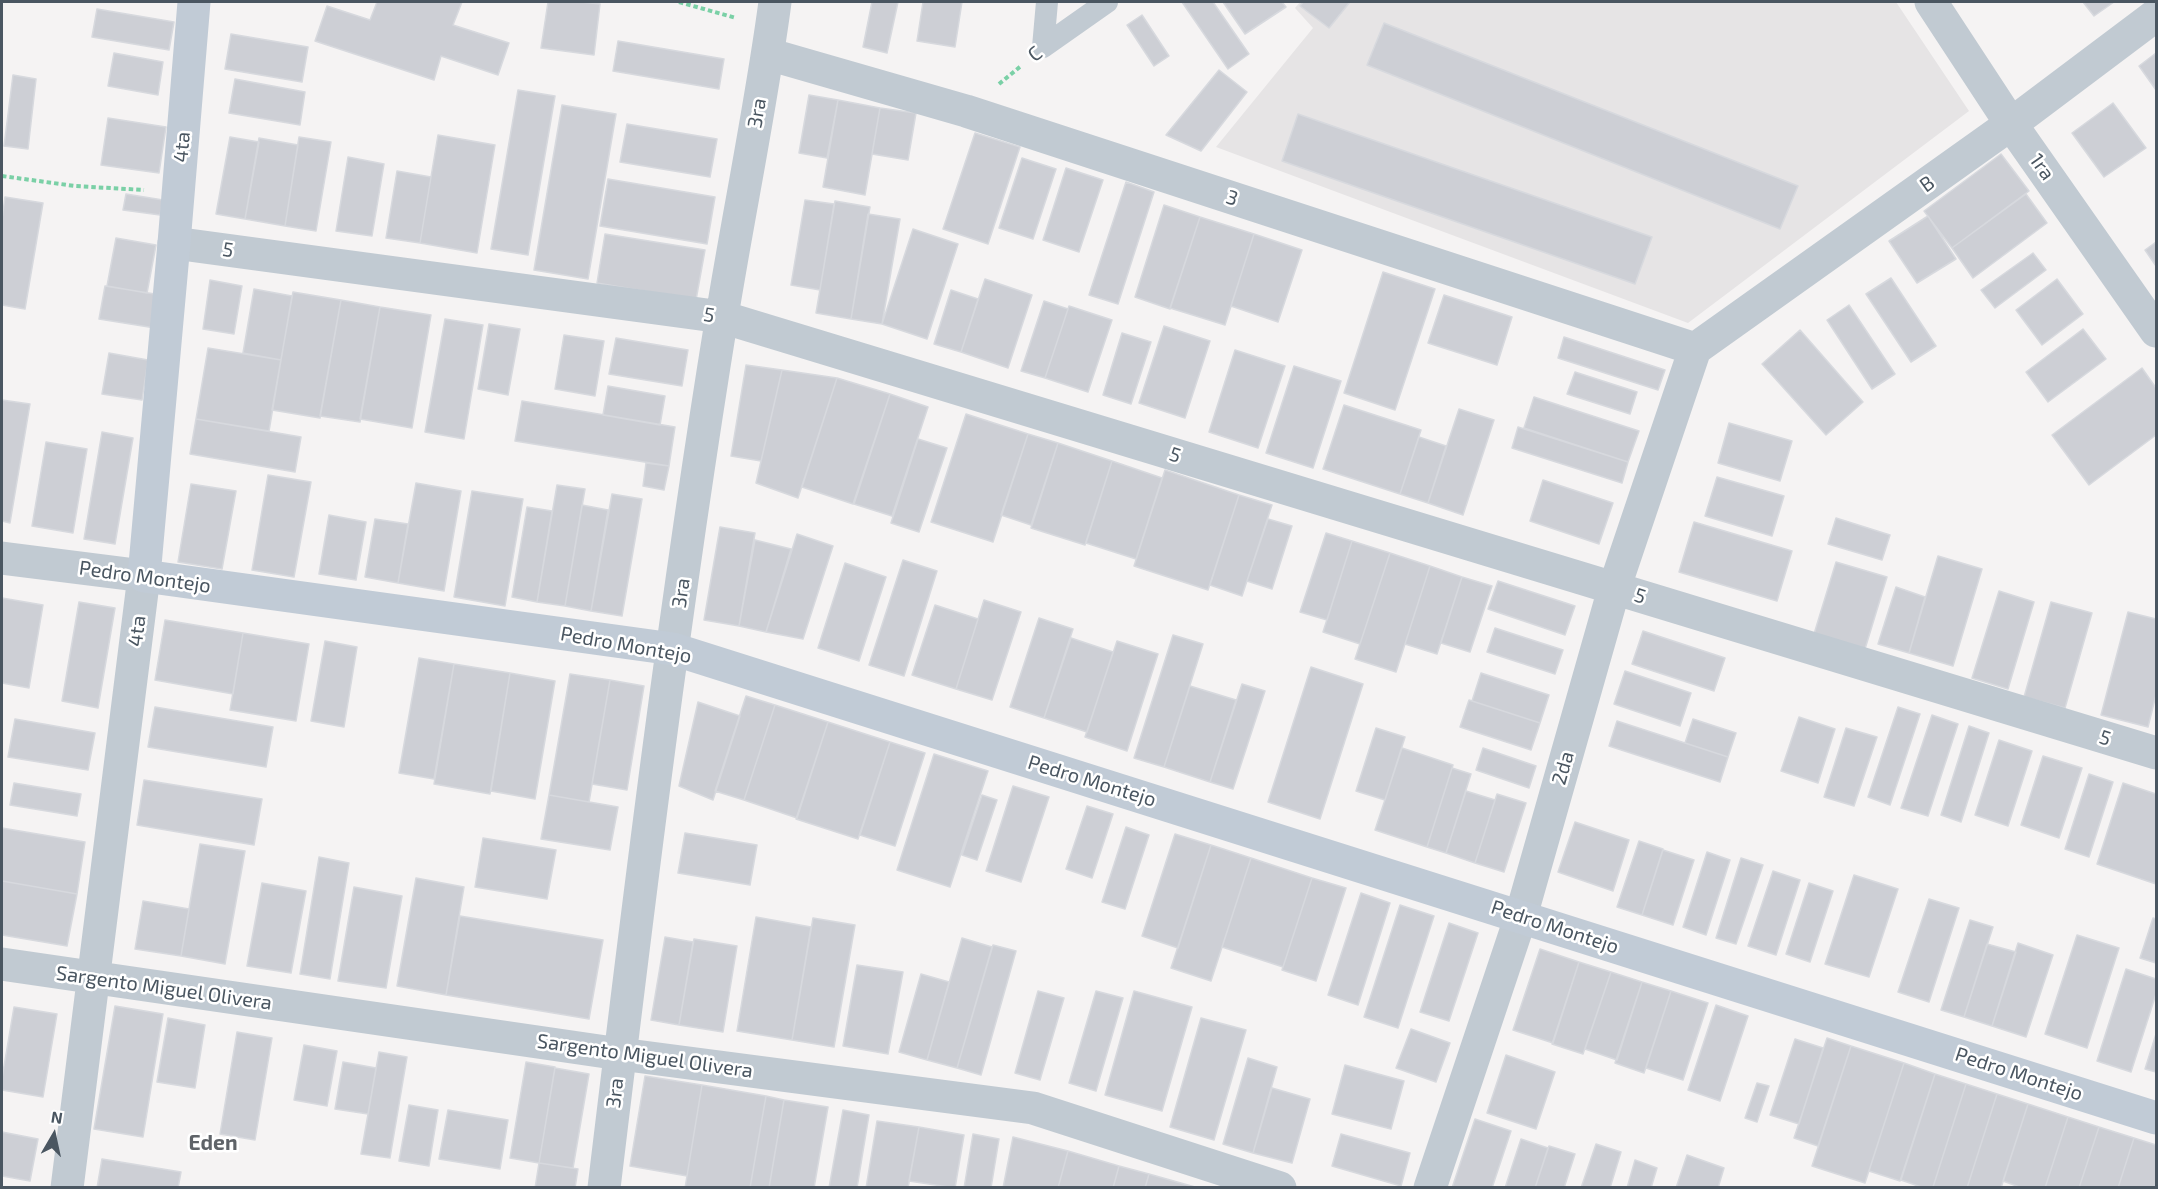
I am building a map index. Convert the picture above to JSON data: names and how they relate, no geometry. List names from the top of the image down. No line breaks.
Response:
{"streets":{"street":["3ra","4ta","1ra","B","3","5","Pedro Montejo","2da","Sargento Miguel Olivera"],"lane":["C"]},"crossings":[["C","3"],["3ra","3"],["3ra","5"],["3ra","Pedro Montejo"],["3ra","Sargento Miguel Olivera"],["4ta","5"],["4ta","Pedro Montejo"],["4ta","Sargento Miguel Olivera"],["1ra","B"],["B","3"],["B","2da"],["3","2da"],["5","2da"],["Pedro Montejo","2da"]],"districts":["Eden"],"north":"top"}
